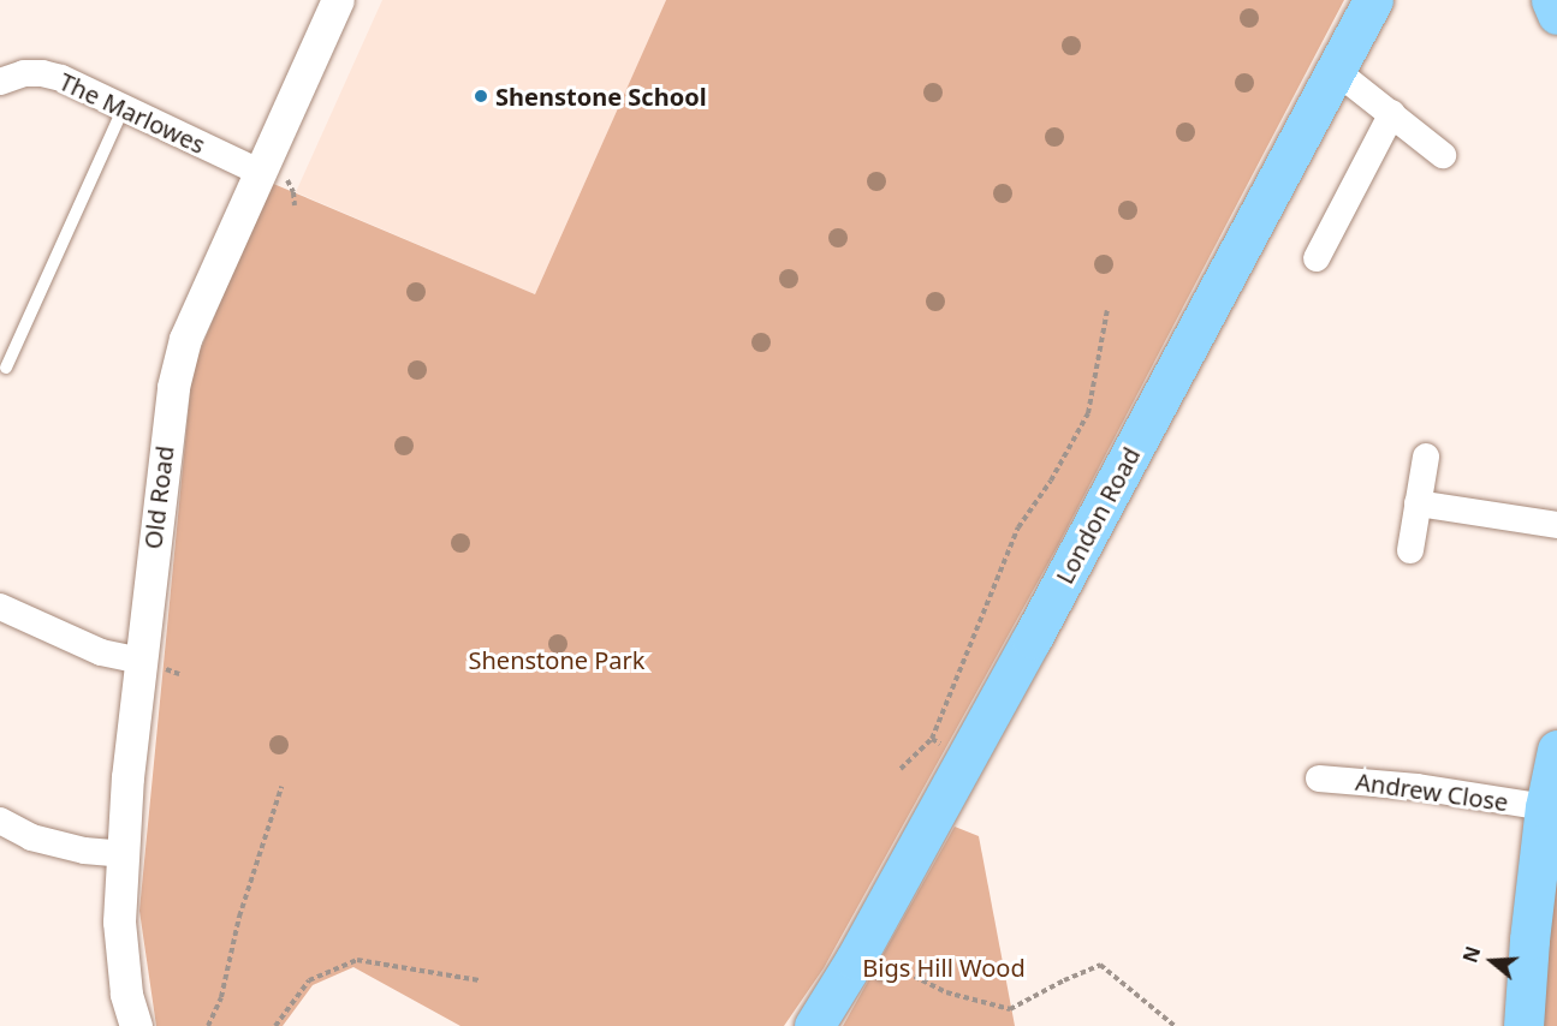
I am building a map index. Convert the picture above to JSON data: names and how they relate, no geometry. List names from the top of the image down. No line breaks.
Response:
{"streets":{"main road":["London Road"],"street":["The Marlowes","Old Road","Andrew Close"]},"crossings":[["The Marlowes","Old Road"]],"parks":["Shenstone Park","Bigs Hill Wood"],"places":["Shenstone School"],"north":"left"}
